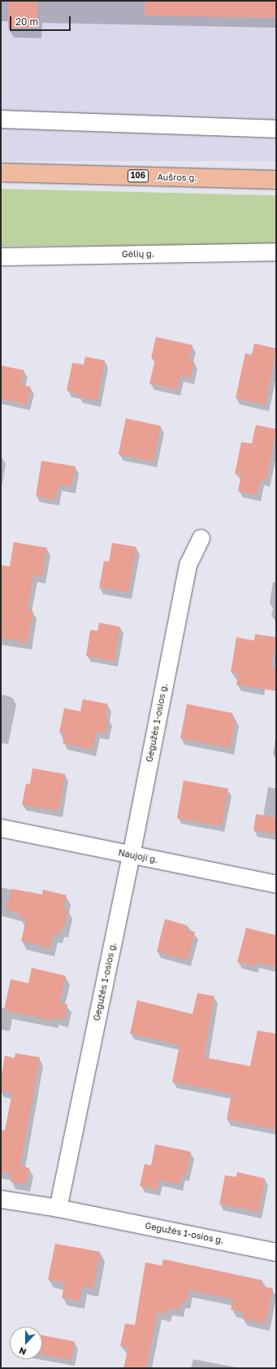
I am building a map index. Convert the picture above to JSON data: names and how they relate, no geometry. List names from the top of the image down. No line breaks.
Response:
{"streets":{"main road":["106","Aušros g."],"street":["Gėlių g.","Gegužės 1-osios g.","Naujoji g."]},"crossings":[["Gegužės 1-osios g.","Naujoji g."]],"scale_bar":"20 m","north":"bottom"}
